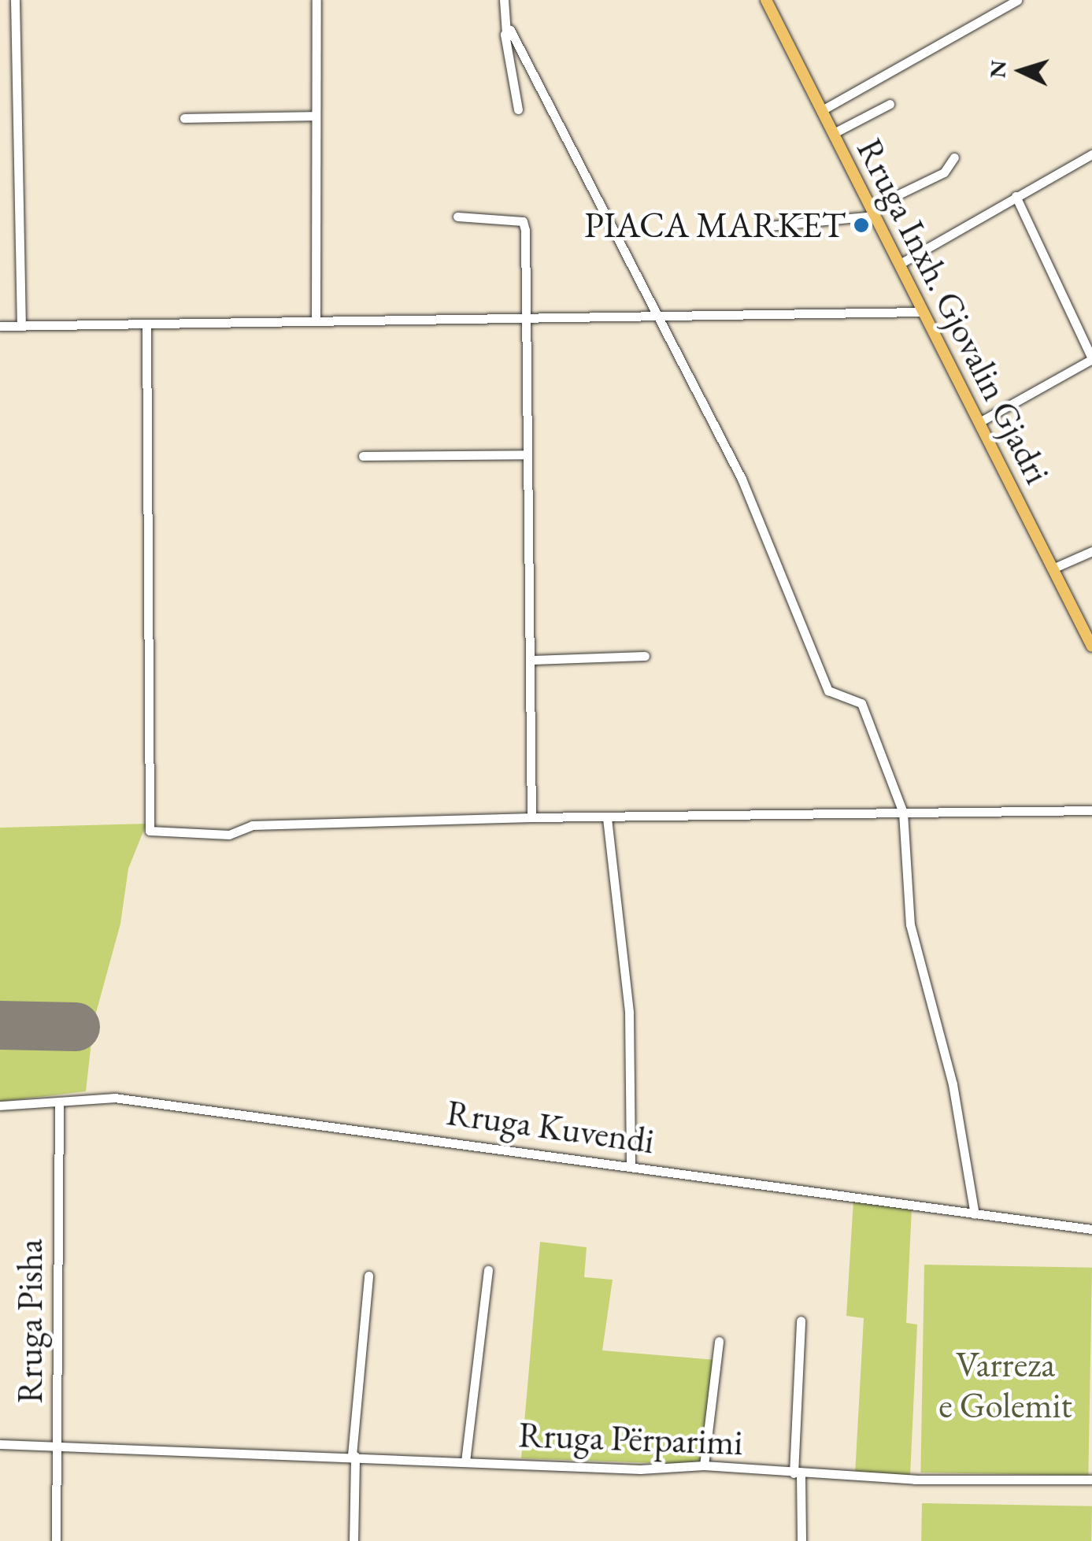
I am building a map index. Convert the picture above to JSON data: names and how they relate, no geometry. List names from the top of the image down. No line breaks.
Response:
{"streets":{"main road":["Rruga Inxh. Gjovalin Gjadri"],"street":["Rruga Kuvendi","Rruga Pisha","Rruga Përparimi"]},"crossings":[["Rruga Kuvendi","Rruga Pisha"],["Rruga Pisha","Rruga Përparimi"]],"parks":["Varreza e Golemit"],"places":["PIACA MARKET"],"north":"left"}
